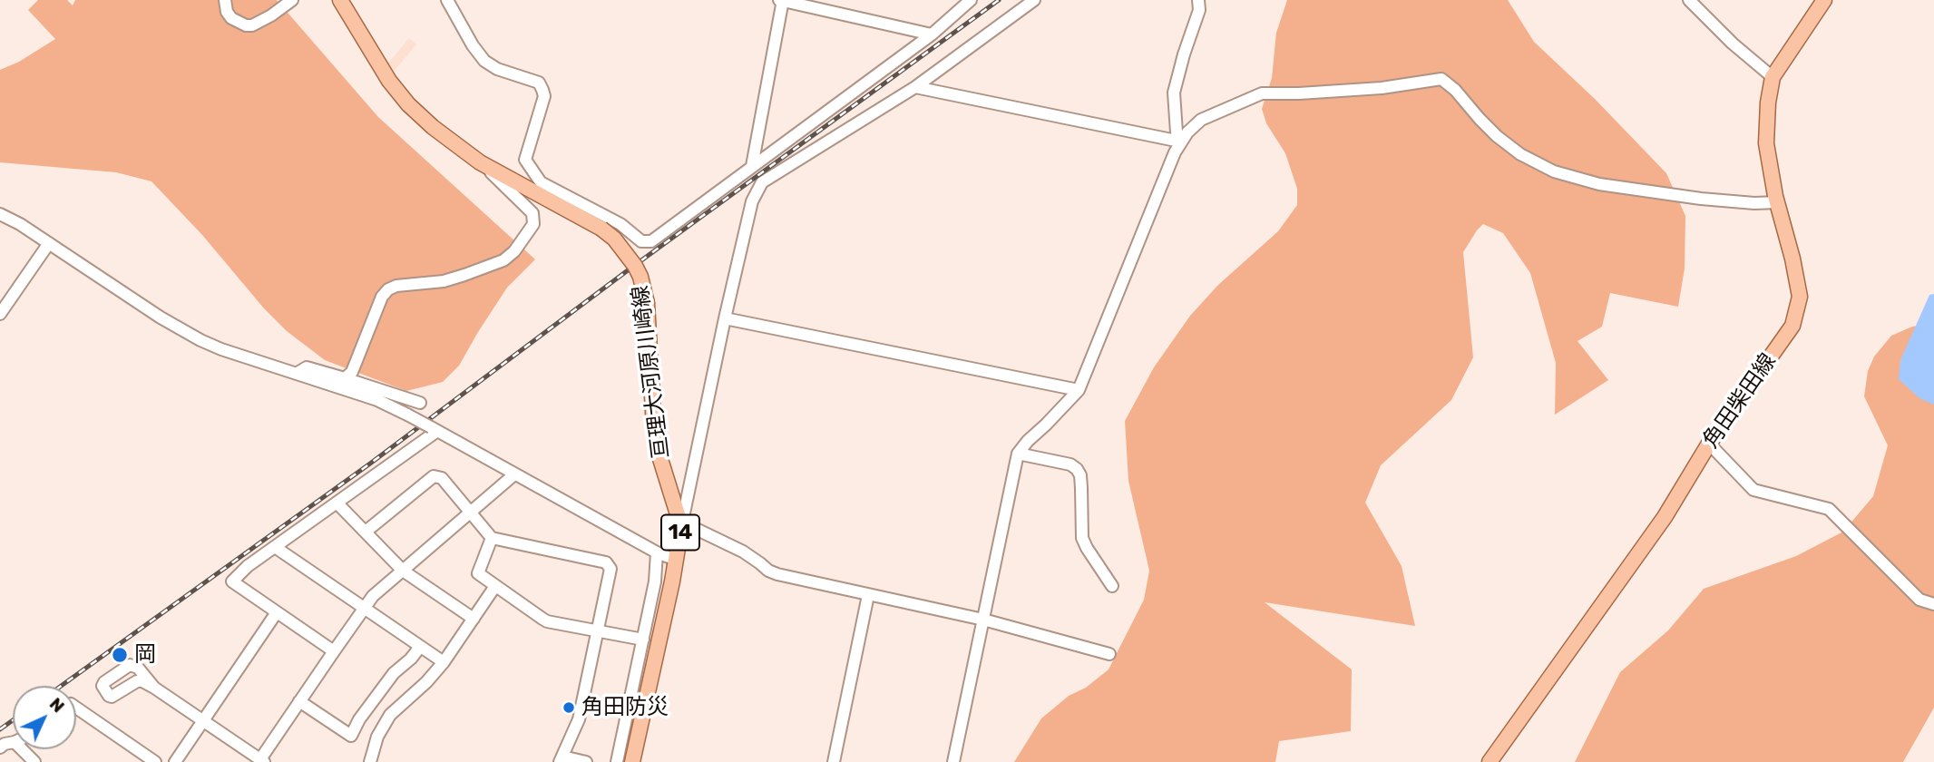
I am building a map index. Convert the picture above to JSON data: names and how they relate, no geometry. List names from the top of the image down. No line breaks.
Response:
{"streets":{"main road":["亘理大河原川崎線","角田柴田線","14"]},"places":["岡","角田防災"],"north":"top right"}
